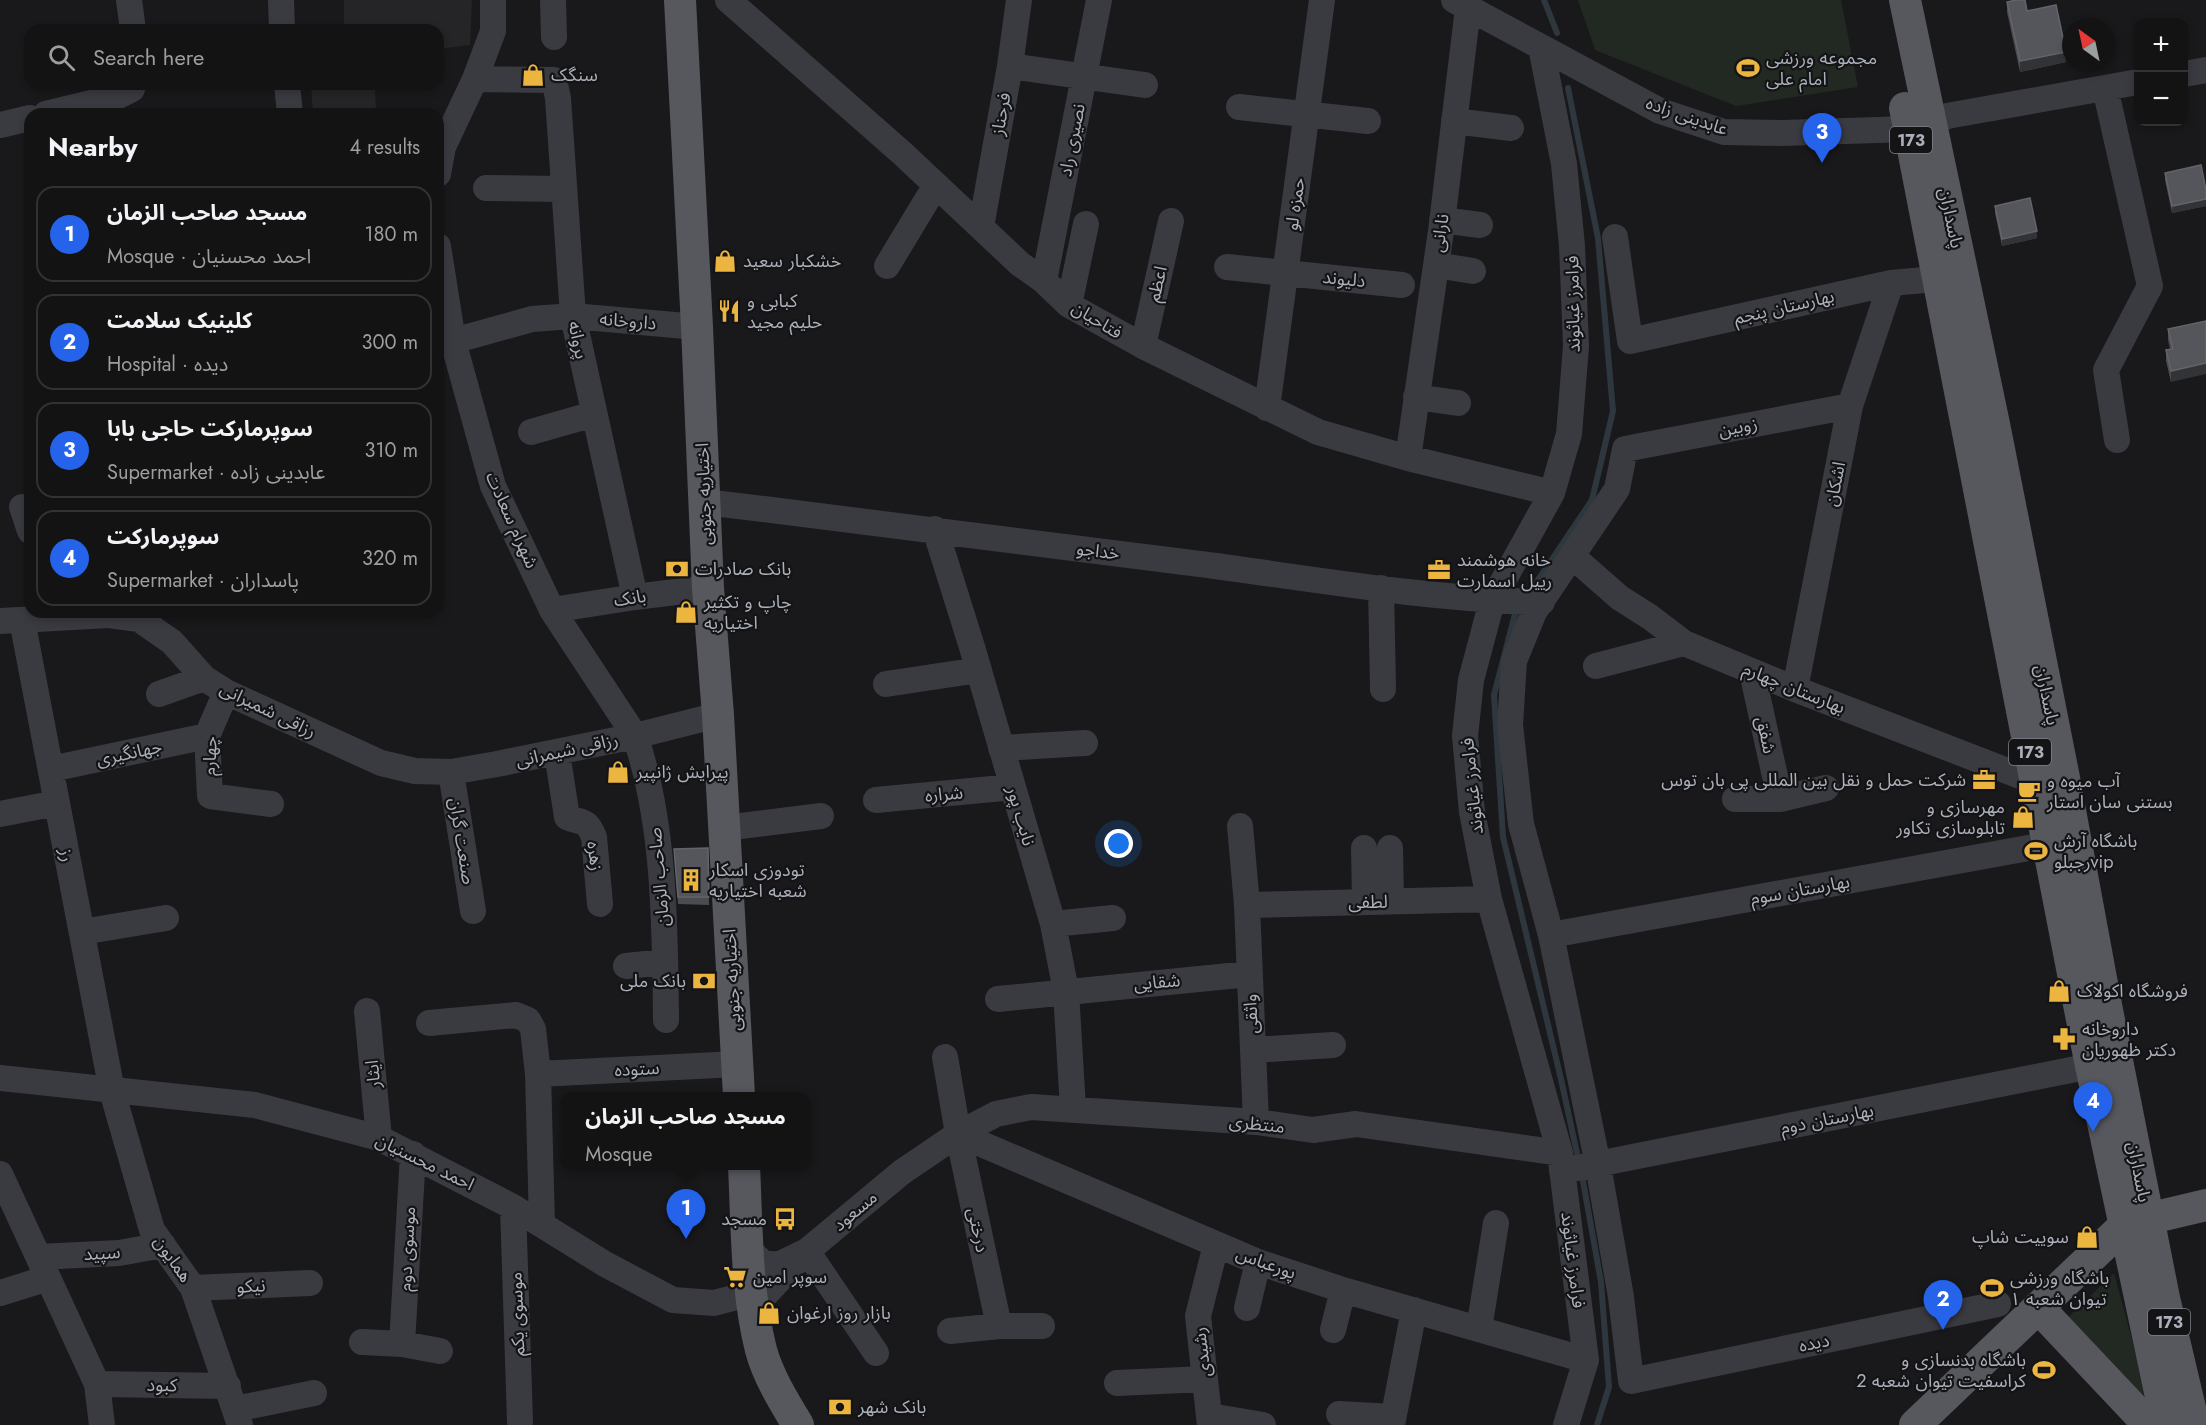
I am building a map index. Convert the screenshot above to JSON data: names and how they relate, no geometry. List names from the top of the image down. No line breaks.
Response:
{"streets":{"main road":["173","پاسداران","اختیاریه جنوبی"],"street":["فرحناز","عابدینی زاده","نصیری راد","حمزه لو","نارانی","دلیوند","اعظم","فرامرز غیاثوند","بهارستان پنجم","فتاحیان","داروخانه","پروانه","زوبین","اشکان","شهرام سعادت","خداجو","بانک","بهارستان چهارم","رزاقی شمیرانی","شفق","رزاقی شیمرانی","جهانگیری","چهارم","شراره","نایب پور","صنعت گران","رز","زهره","صاحب الزمان","بهارستان سوم","لطفی","شقایی","واثقی","ستوده","ایثار","بهارستان دوم","منتظری","احمد محسنیان","مسعود","درختی","موسوی دوم","سپید","همایون","پورعباس","نیکو","موسوی یکم","دیده","رشیدی","کبود"]},"crossings":[["فرحناز","فتاحیان"],["عابدینی زاده","پاسداران"],["عابدینی زاده","نارانی"],["عابدینی زاده","فرامرز غیاثوند"],["نصیری راد","فتاحیان"],["حمزه لو","دلیوند"],["حمزه لو","فتاحیان"],["پاسداران","بهارستان پنجم"],["پاسداران","بهارستان چهارم"],["پاسداران","بهارستان سوم"],["پاسداران","بهارستان دوم"],["نارانی","فتاحیان"],["اعظم","فتاحیان"],["فرامرز غیاثوند","فتاحیان"],["فرامرز غیاثوند","خداجو"],["فرامرز غیاثوند","لطفی"],["فرامرز غیاثوند","بهارستان دوم"],["فرامرز غیاثوند","منتظری"],["فرامرز غیاثوند","پورعباس"],["بهارستان پنجم","اشکان"],["داروخانه","پروانه"],["داروخانه","اختیاریه جنوبی"],["داروخانه","شهرام سعادت"],["پروانه","بانک"],["زوبین","اشکان"],["زوبین","بهارستان چهارم"],["اشکان","بهارستان چهارم"],["اختیاریه جنوبی","خداجو"],["اختیاریه جنوبی","بانک"],["اختیاریه جنوبی","رزاقی شیمرانی"],["اختیاریه جنوبی","ستوده"],["شهرام سعادت","بانک"],["شهرام سعادت","رزاقی شیمرانی"],["شهرام سعادت","صاحب الزمان"],["خداجو","نایب پور"],["بهارستان چهارم","شفق"],["رزاقی شمیرانی","رزاقی شیمرانی"],["رزاقی شمیرانی","چهارم"],["رزاقی شیمرانی","صنعت گران"],["رزاقی شیمرانی","زهره"],["رزاقی شیمرانی","صاحب الزمان"],["جهانگیری","چهارم"],["جهانگیری","رز"],["شراره","نایب پور"],["نایب پور","شقایی"],["نایب پور","منتظری"],["رز","احمد محسنیان"],["رز","همایون"],["لطفی","واثقی"],["شقایی","واثقی"],["واثقی","منتظری"],["ایثار","احمد محسنیان"],["بهارستان دوم","منتظری"],["بهارستان دوم","دیده"],["منتظری","مسعود"],["منتظری","درختی"],["منتظری","پورعباس"],["احمد محسنیان","موسوی دوم"],["احمد محسنیان","همایون"],["احمد محسنیان","موسوی یکم"],["مسعود","درختی"],["مسعود","پورعباس"],["درختی","پورعباس"],["سپید","همایون"],["همایون","نیکو"],["همایون","کبود"],["پورعباس","رشیدی"]],"places":{"sports":["مجموعه ورزشی امام علی","باشگاه آرش رجبلوvip","باشگاه ورزشی تیوان شعبه ۱","باشگاه بدنسازی و کراسفیت تیوان شعبه 2"],"shop":["سنگک","خشکبار سعید","چاپ و تکثیر اختیاریه","پیرایش ژانپیر","مهرسازی و تابلوسازی تکاور","فروشگاه اکولاک","سوییت شاپ","بازار روز ارغوان"],"restaurant":["کبابی و حلیم مجید"],"bank":["بانک صادرات","بانک ملی","بانک شهر"],"office":["خانه هوشمند رییل اسمارت","شرکت حمل و نقل بین المللی پی بان توس"],"cafe":["آب میوه و بستنی سان استار"],"building":["تودوزی اسکار شعبه اختیاریه"],"pharmacy":["داروخانه دکتر ظهوریان"],"bus stop":["مسجد"],"supermarket":["سوپر امین"]},"north":"top left","page":{"map_buttons":["+","−"],"search":"Search here","heading":["Nearby","4 results"],"pins":["3","4","1","2"],"list":[{"mark":"1","name":"مسجد صاحب الزمان","note":"Mosque · احمد محسنیان","value":"180 m"},{"mark":"2","name":"کلینیک سلامت","note":"Hospital · دیده","value":"300 m"},{"mark":"3","name":"سوپرمارکت حاجی بابا","note":"Supermarket · عابدینی زاده","value":"310 m"},{"mark":"4","name":"سوپرمارکت","note":"Supermarket · پاسداران","value":"320 m"}],"popup":["مسجد صاحب الزمان","Mosque"]}}
